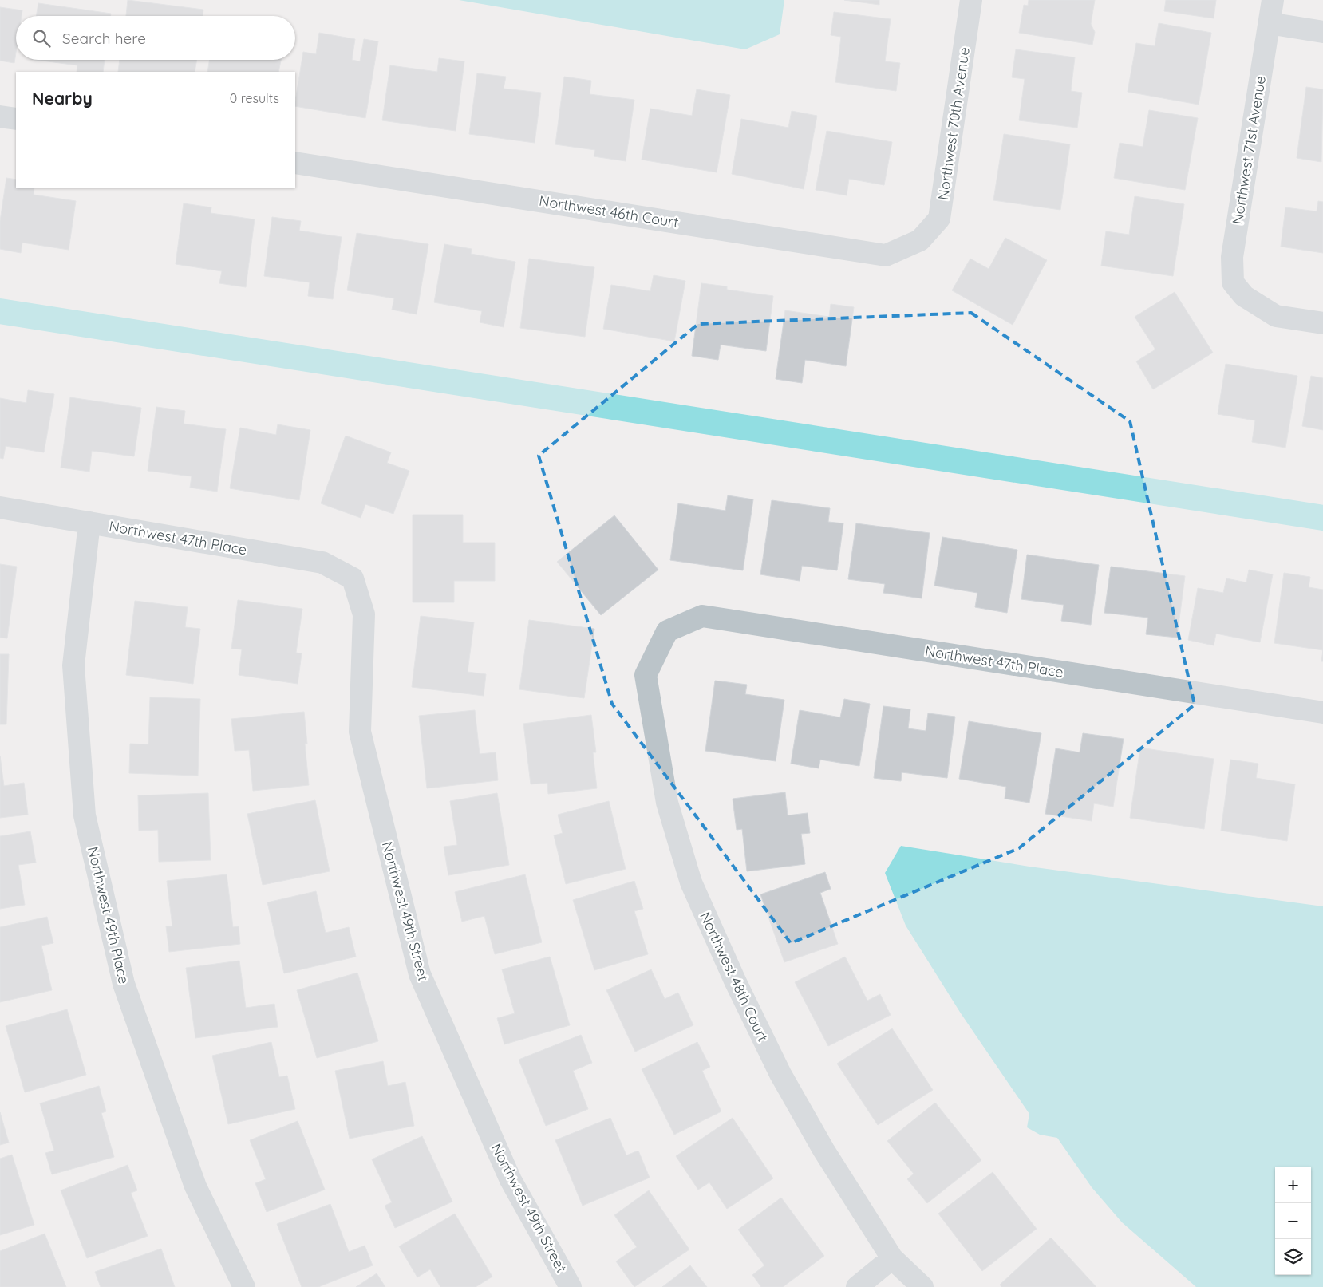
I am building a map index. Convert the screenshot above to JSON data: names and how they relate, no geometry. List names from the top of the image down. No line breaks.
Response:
{"streets":{"street":["Northwest 70th Avenue","Northwest 71st Avenue","Northwest 46th Court","Northwest 47th Place","Northwest 49th Street","Northwest 49th Place","Northwest 48th Court"]},"crossings":[["Northwest 70th Avenue","Northwest 46th Court"],["Northwest 47th Place","Northwest 49th Street"],["Northwest 47th Place","Northwest 49th Place"],["Northwest 47th Place","Northwest 48th Court"]],"page":{"search":"Search here","heading":["Nearby","0 results"],"map_buttons":["+","−"]}}
